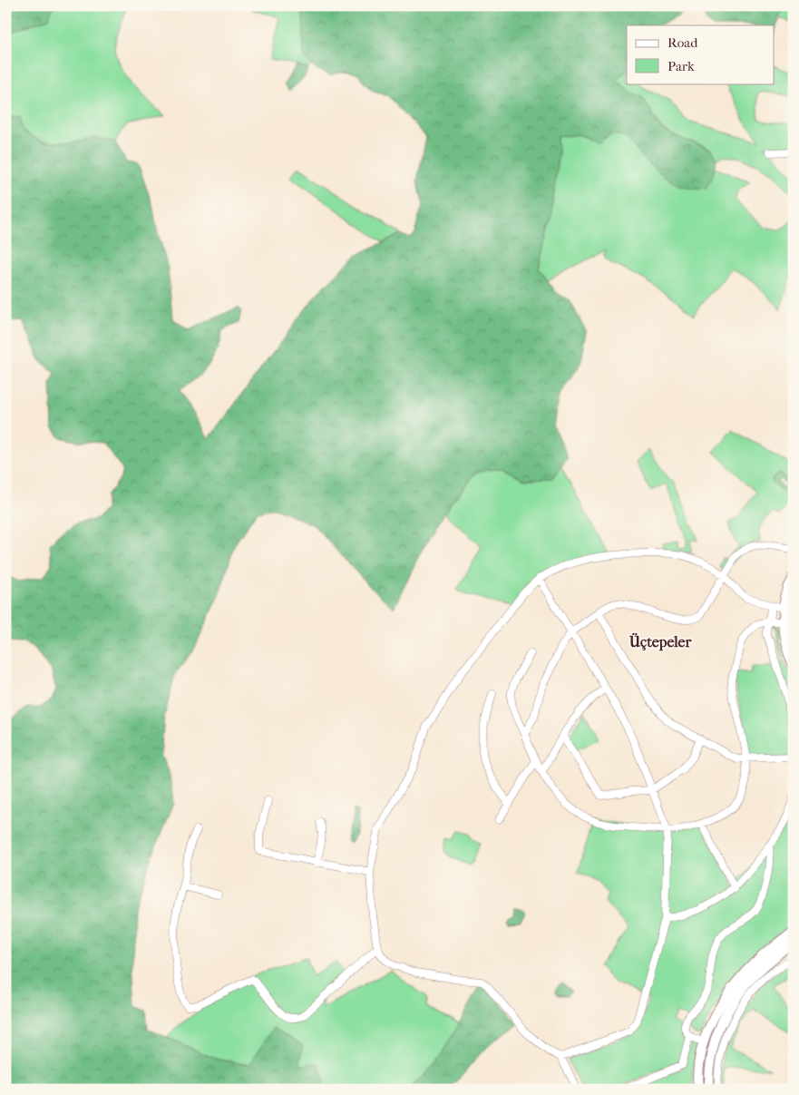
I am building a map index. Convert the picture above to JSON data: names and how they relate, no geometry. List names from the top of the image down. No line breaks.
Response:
{"districts":["Üçtepeler"],"legend":["Road","Park"]}
